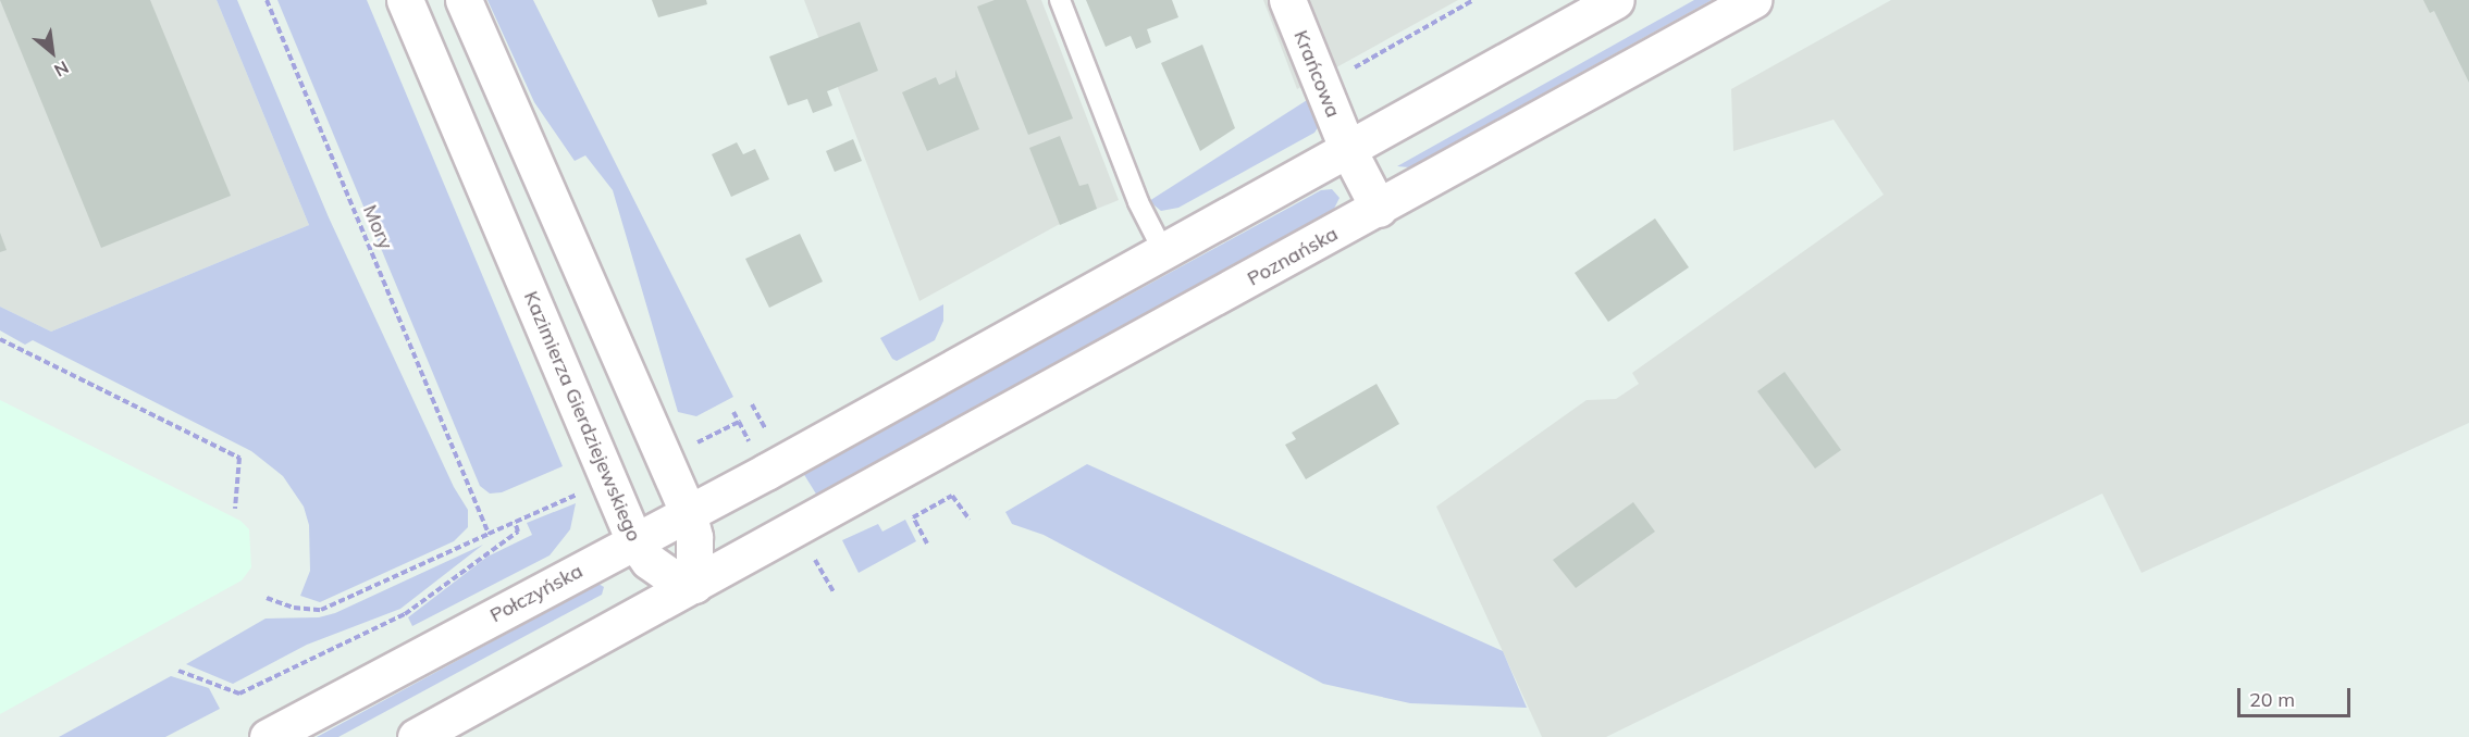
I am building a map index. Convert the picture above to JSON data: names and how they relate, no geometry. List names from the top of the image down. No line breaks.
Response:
{"streets":{"main road":["Krańcowa","Poznańska","Kazimierza Gierdziejewskiego","Połczyńska"],"path":["Mory"]},"crossings":[["Krańcowa","Poznańska"],["Poznańska","Kazimierza Gierdziejewskiego"],["Kazimierza Gierdziejewskiego","Połczyńska"]],"scale_bar":"20 m","north":"bottom right"}
